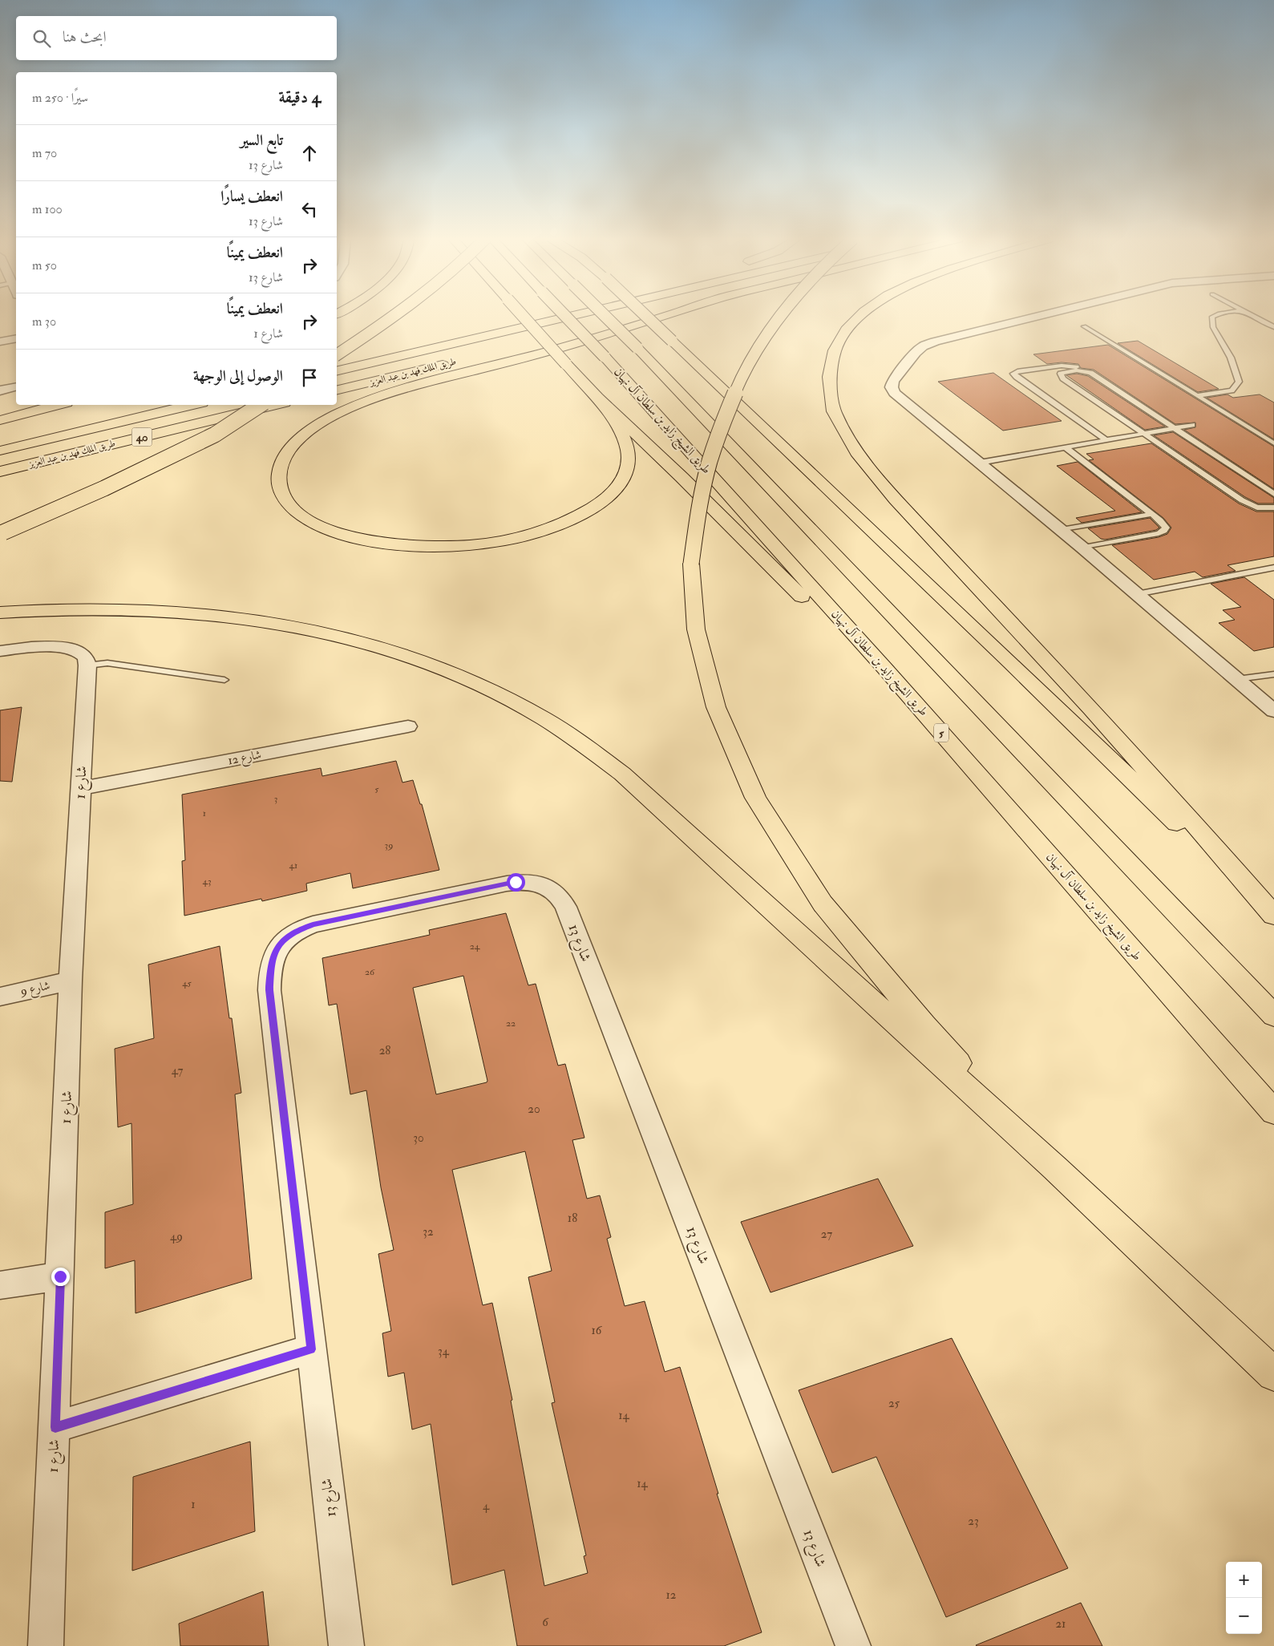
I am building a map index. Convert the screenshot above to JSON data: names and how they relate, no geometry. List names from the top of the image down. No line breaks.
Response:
{"streets":{"highway":["طريق الملك فهد بن عبد العزيز","طريق الشيخ زايد بن سلطان آل نهيان","40","5"],"street":["شارع 12","شارع 1","شارع 13","شارع 9"]},"crossings":[["شارع 12","شارع 1"],["شارع 1","شارع 9"]],"house_numbers":["5","3","1","39","41","43","24","26","45","22","28","47","20","30","18","32","27","49","16","34","25","14","14","1","4","23","12","6","21"],"page":{"search":"ابحث هنا","heading":["4 دقيقة","سيرًا · 250 m"],"list":[["تابع السير","شارع 13","70 m"],["انعطف يسارًا","شارع 13","100 m"],["انعطف يمينًا","شارع 13","50 m"],["انعطف يمينًا","شارع 1","30 m"],"الوصول إلى الوجهة"],"map_buttons":["+","−"]}}
